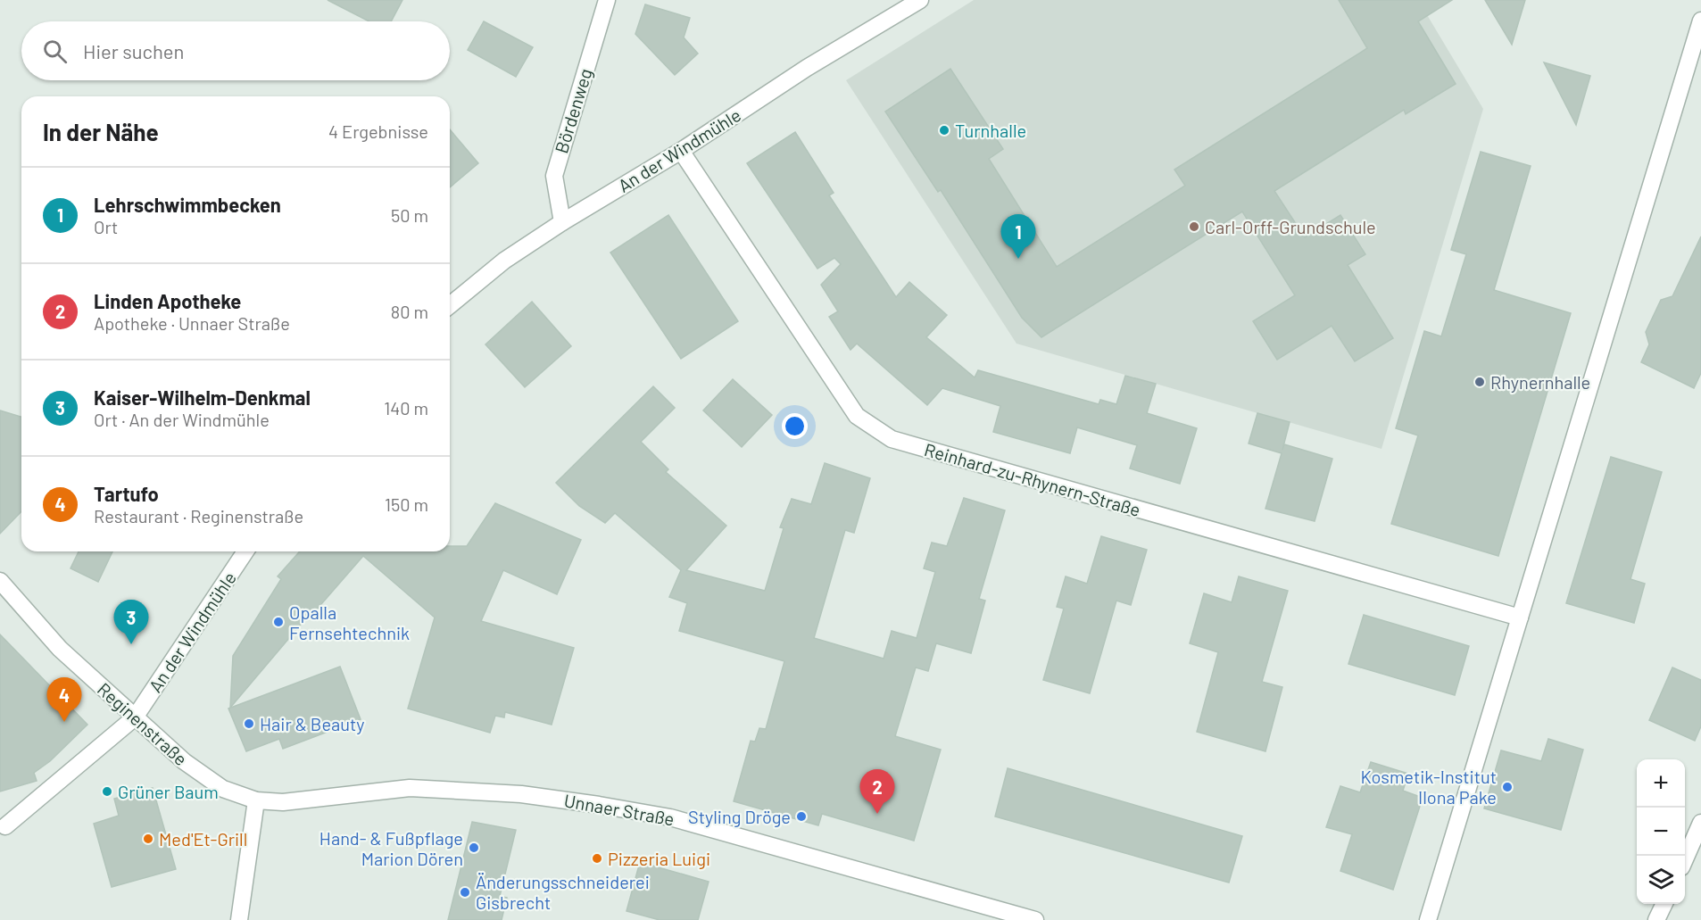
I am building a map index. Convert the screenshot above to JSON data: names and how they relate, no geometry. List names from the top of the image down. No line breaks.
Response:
{"streets":{"street":["Bördenweg","An der Windmühle","Reinhard-zu-Rhynern-Straße","Reginenstraße","Unnaer Straße"]},"crossings":[["Bördenweg","An der Windmühle"],["An der Windmühle","Reinhard-zu-Rhynern-Straße"],["An der Windmühle","Reginenstraße"],["Reginenstraße","Unnaer Straße"]],"places":["Turnhalle","Carl-Orff-Grundschule","Rhynernhalle","Opalla Fernsehtechnik","Hair & Beauty","Kosmetik-Institut Ilona Pake","Grüner Baum","Styling Dröge","Med'Et-Grill","Hand- & Fußpflage Marion Dören","Pizzeria Luigi","Änderungsschneiderei Gisbrecht"],"page":{"search":"Hier suchen","heading":["In der Nähe","4 Ergebnisse"],"list":[{"mark":"1","name":"Lehrschwimmbecken","note":"Ort","value":"50 m"},{"mark":"2","name":"Linden Apotheke","note":"Apotheke · Unnaer Straße","value":"80 m"},{"mark":"3","name":"Kaiser-Wilhelm-Denkmal","note":"Ort · An der Windmühle","value":"140 m"},{"mark":"4","name":"Tartufo","note":"Restaurant · Reginenstraße","value":"150 m"}],"pins":["1","3","4","2"],"map_buttons":["+","−"]}}
